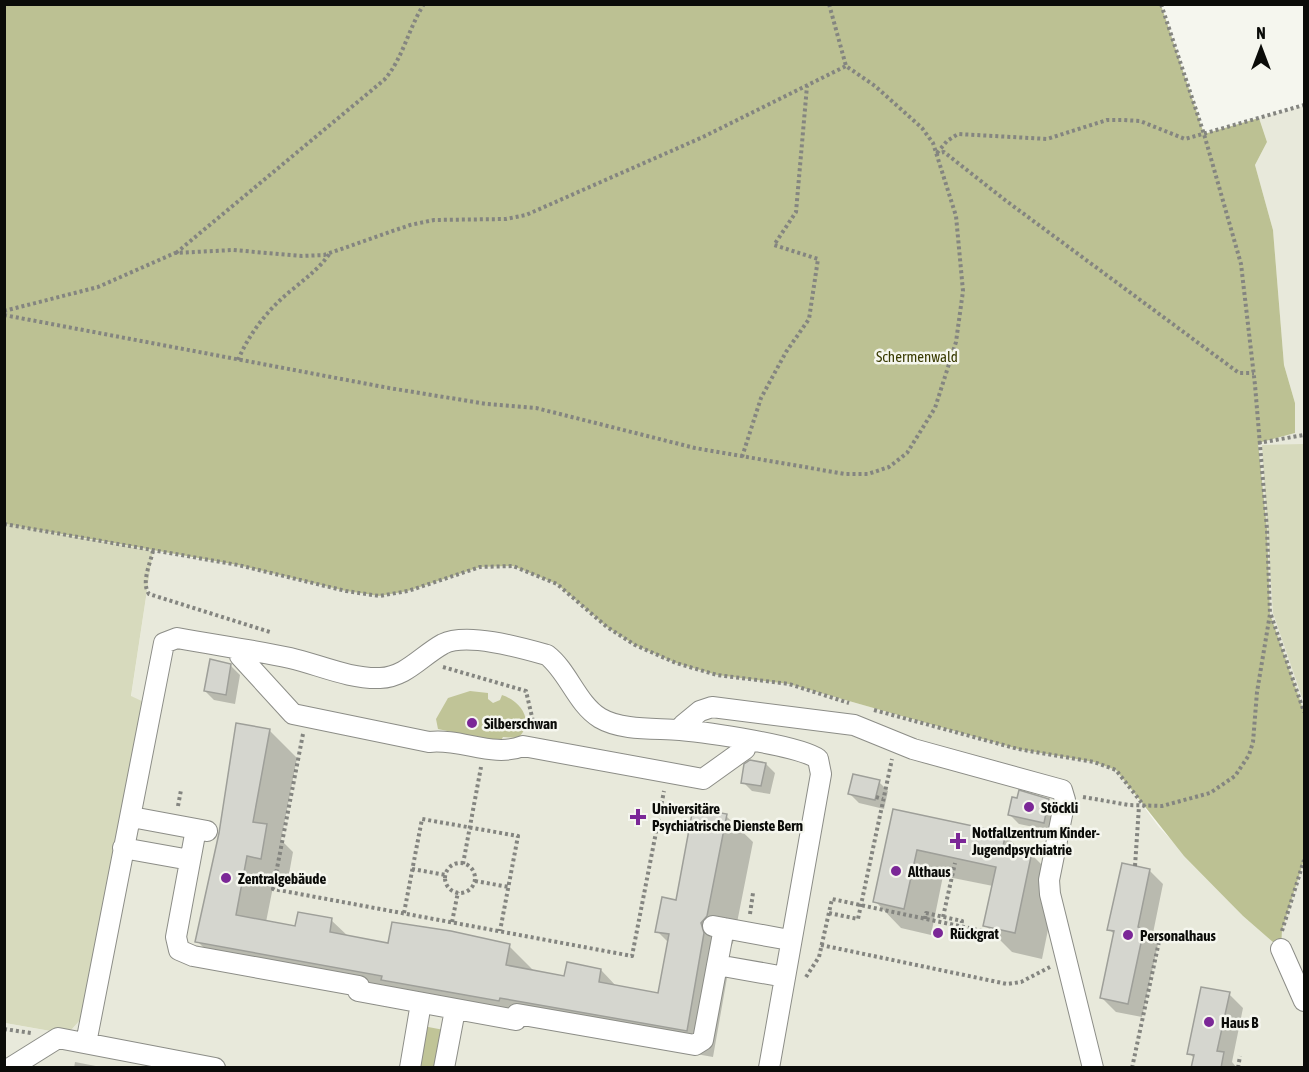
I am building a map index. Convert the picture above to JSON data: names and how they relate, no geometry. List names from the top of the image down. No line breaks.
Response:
{"parks":["Schermenwald"],"places":{"other":["Silberschwan","Stöckli","Althaus","Zentralgebäude","Rückgrat","Personalhaus","Haus B"],"health":["Universitäre Psychiatrische Dienste Bern","Notfallzentrum Kinder- Jugendpsychiatrie"]},"north":"top"}
